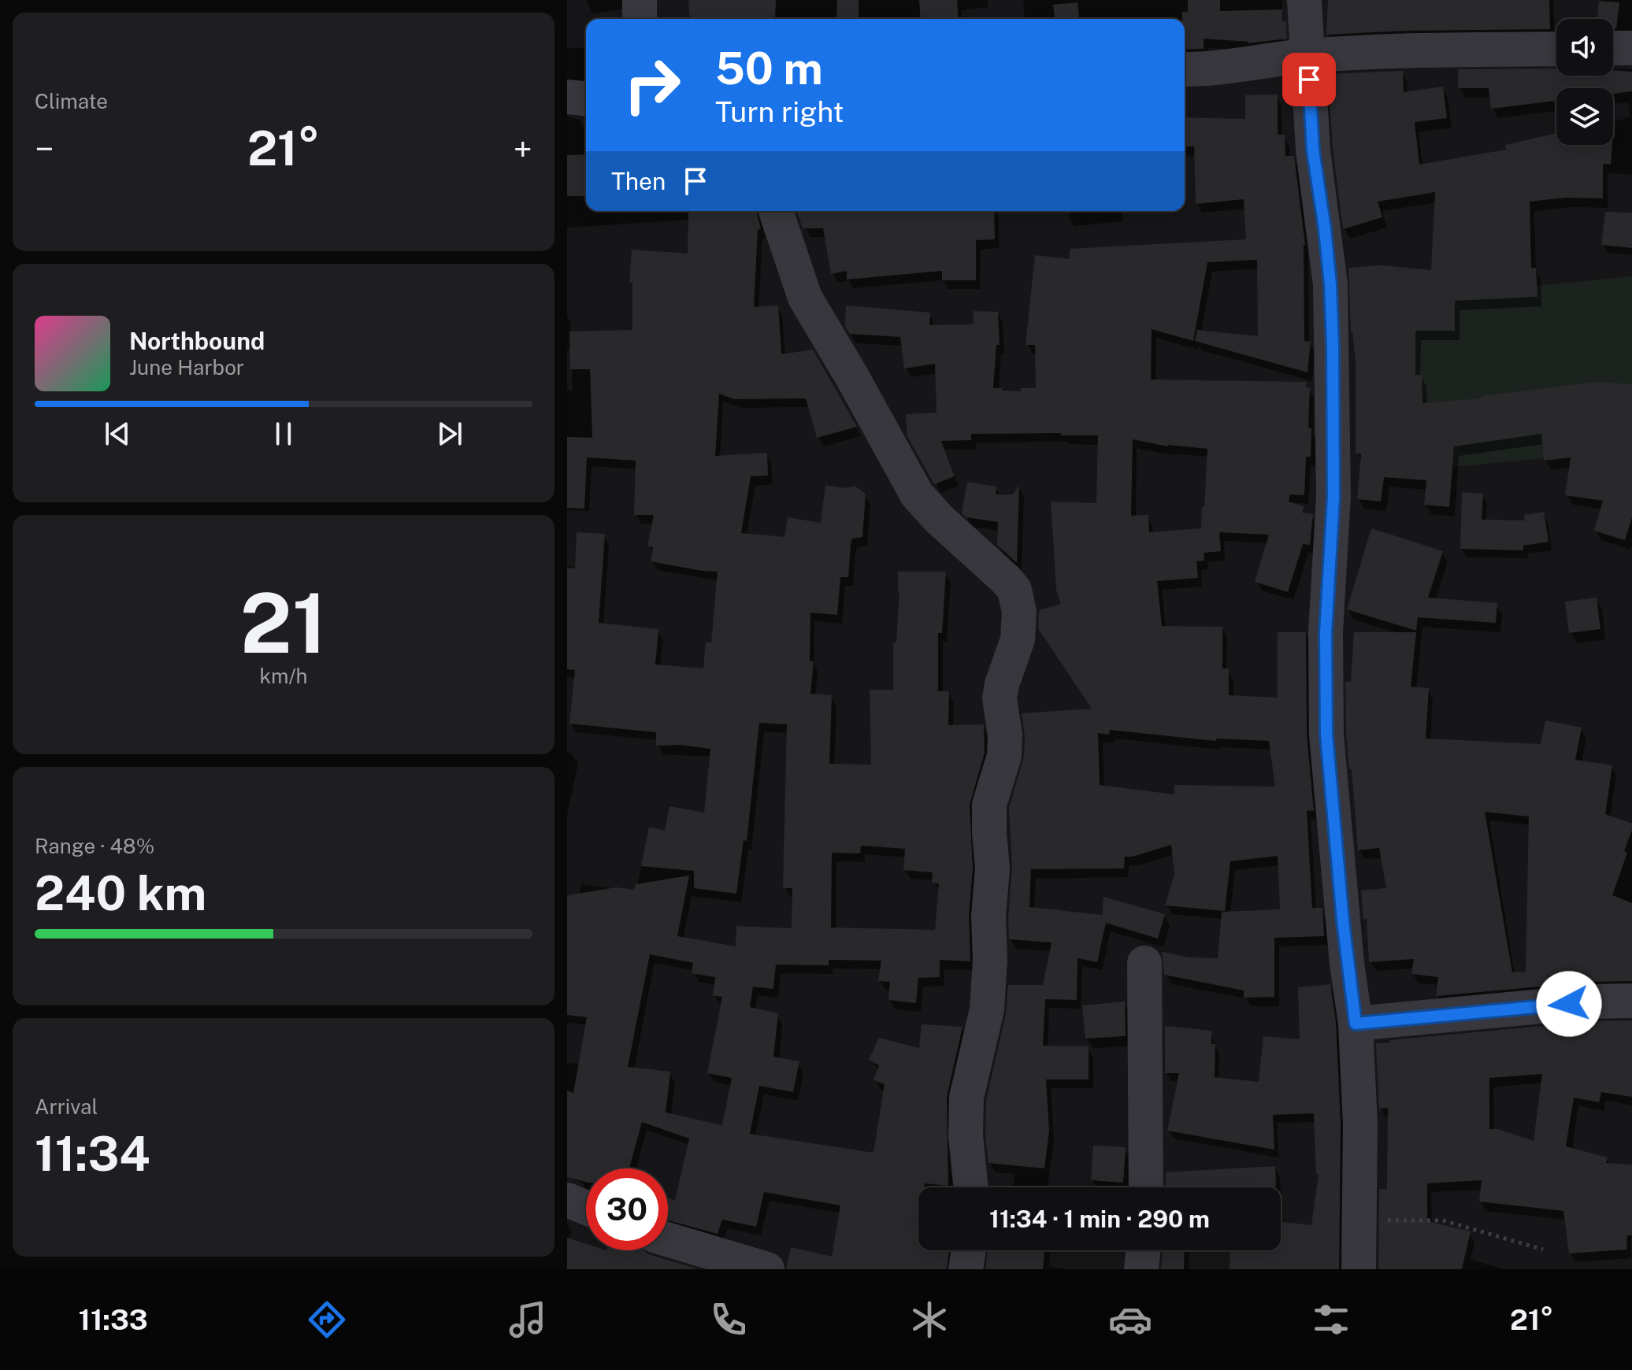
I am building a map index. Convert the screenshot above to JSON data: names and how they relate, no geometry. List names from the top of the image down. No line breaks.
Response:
{"page":{"tile":["Climate",["21","km/h"],["Range · 48%","240 km"],["Arrival","11:34"]],"turn":["50 m","Turn right"],"heat":["−","21°","+"],"then":"Then","song":["Northbound","June Harbor"],"limit":"30","trip":"11:34 · 1 min · 290 m","tabs":["11:33","21°"]}}
